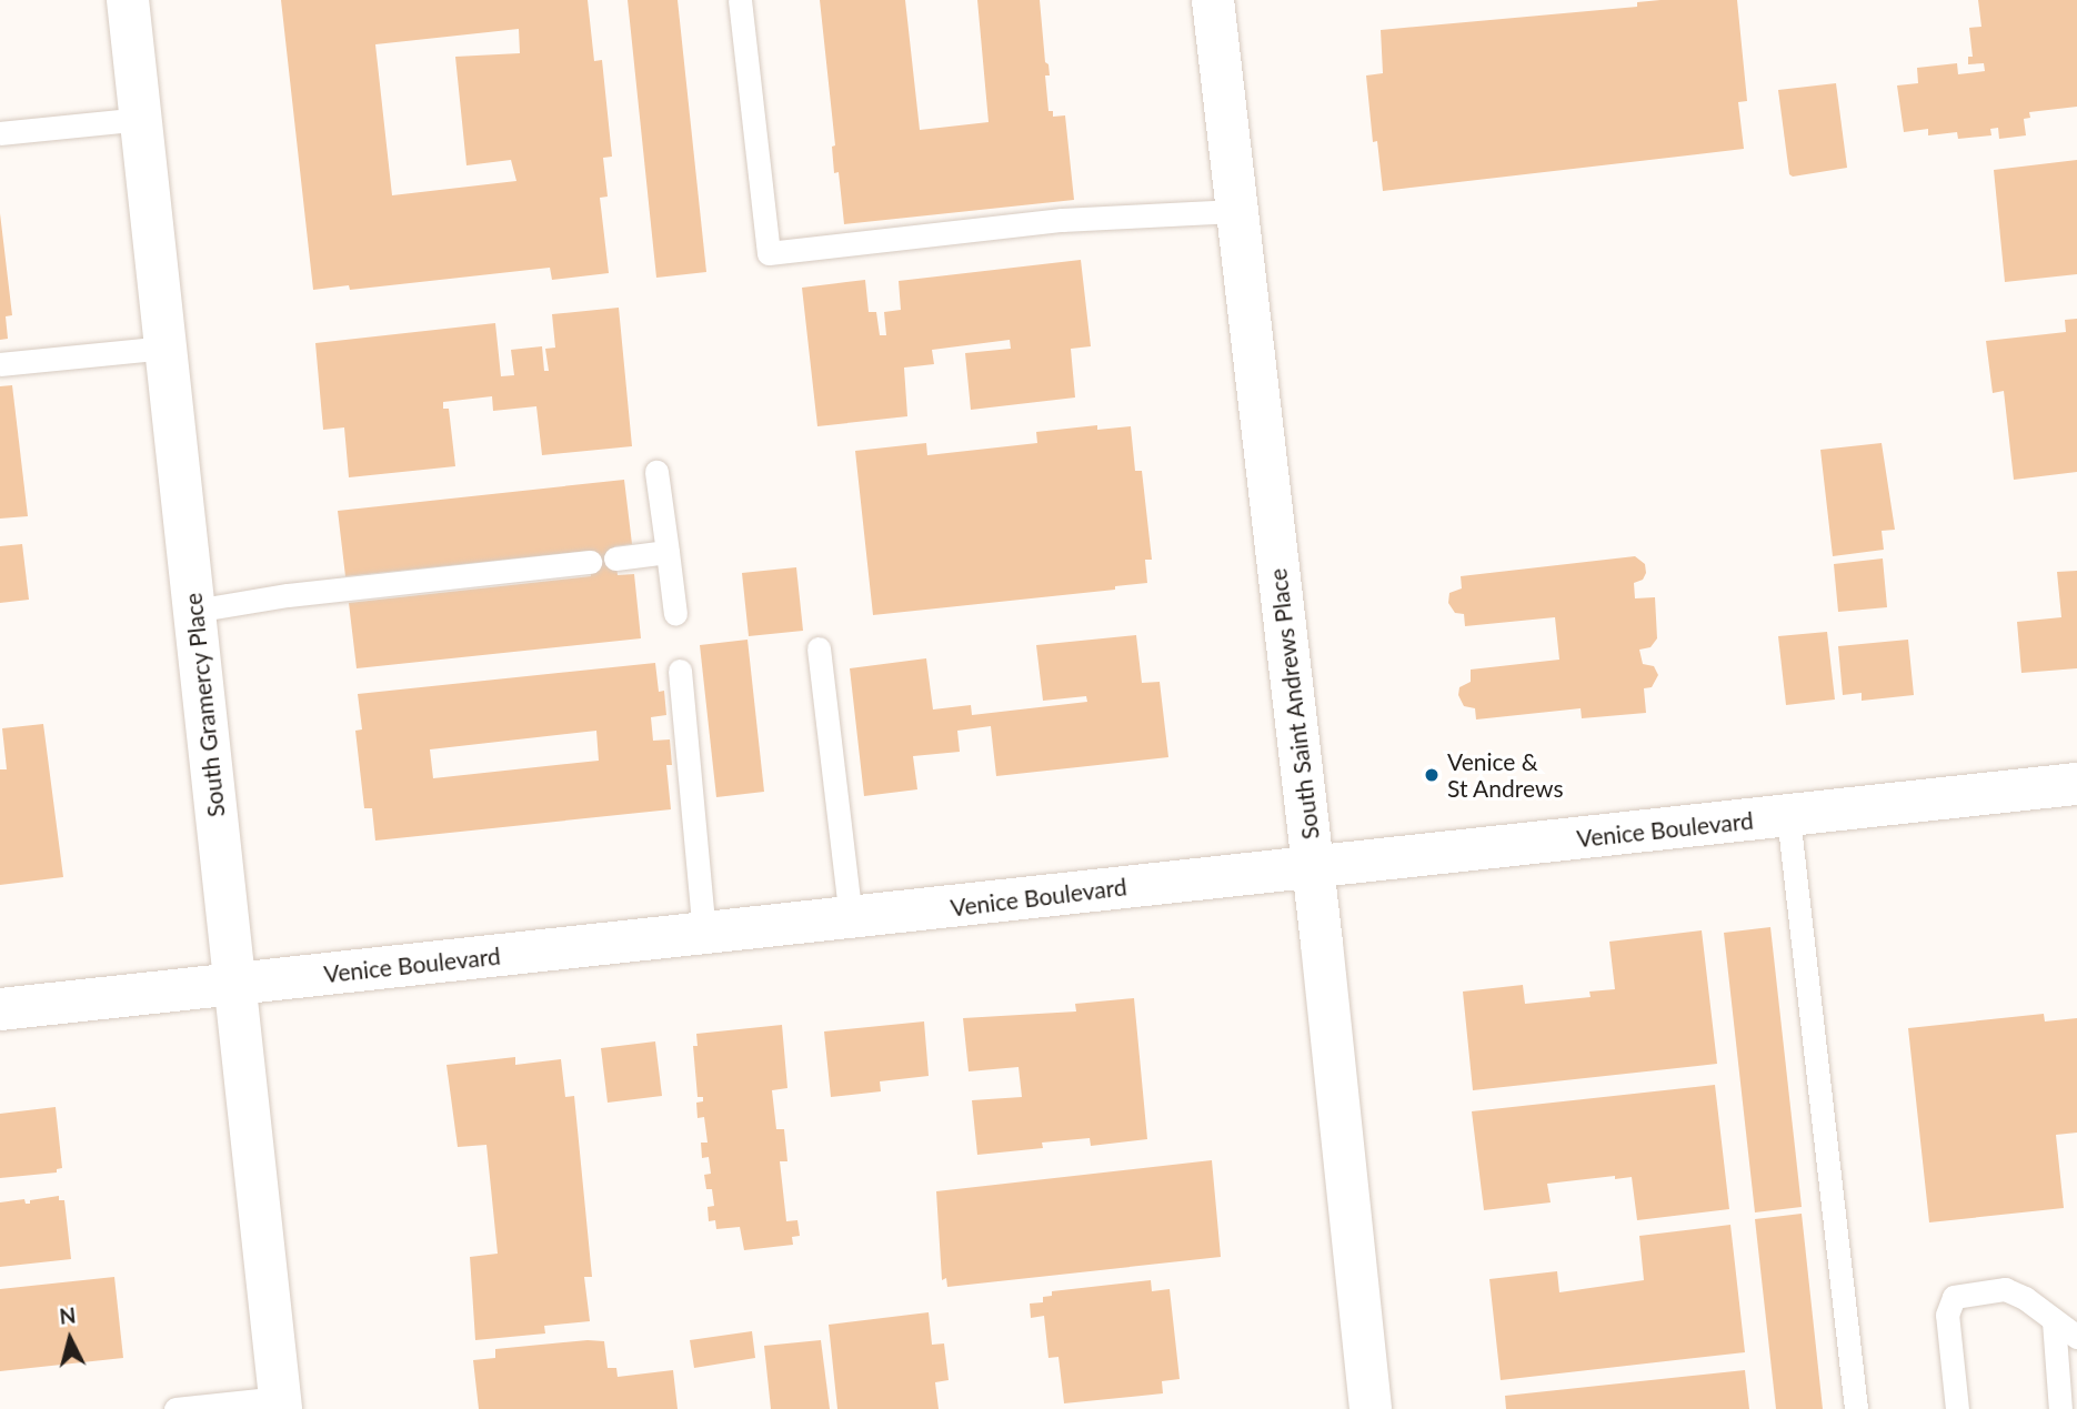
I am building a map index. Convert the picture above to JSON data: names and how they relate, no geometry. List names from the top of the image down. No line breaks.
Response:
{"streets":{"street":["South Saint Andrews Place","South Gramercy Place","Venice Boulevard"]},"crossings":[["South Saint Andrews Place","Venice Boulevard"],["South Gramercy Place","Venice Boulevard"]],"places":["Venice & St Andrews"],"north":"top"}
